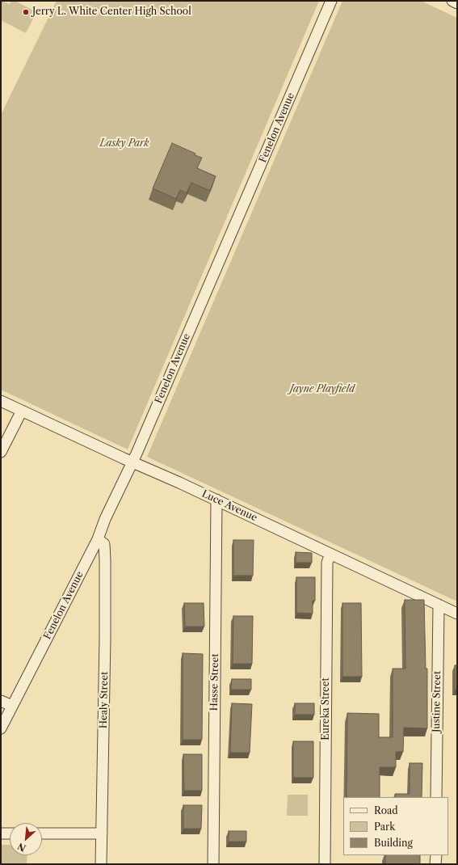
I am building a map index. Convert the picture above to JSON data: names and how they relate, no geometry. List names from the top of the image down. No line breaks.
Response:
{"streets":{"street":["Fenelon Avenue","Luce Avenue","Hasse Street","Healy Street","Justine Street","Eureka Street"]},"crossings":[["Fenelon Avenue","Luce Avenue"],["Fenelon Avenue","Healy Street"],["Luce Avenue","Hasse Street"],["Luce Avenue","Justine Street"],["Luce Avenue","Eureka Street"]],"parks":["Lasky Park","Jayne Playfield"],"places":["Jerry L. White Center High School"],"legend":["Road","Park","Building"],"north":"bottom left"}
